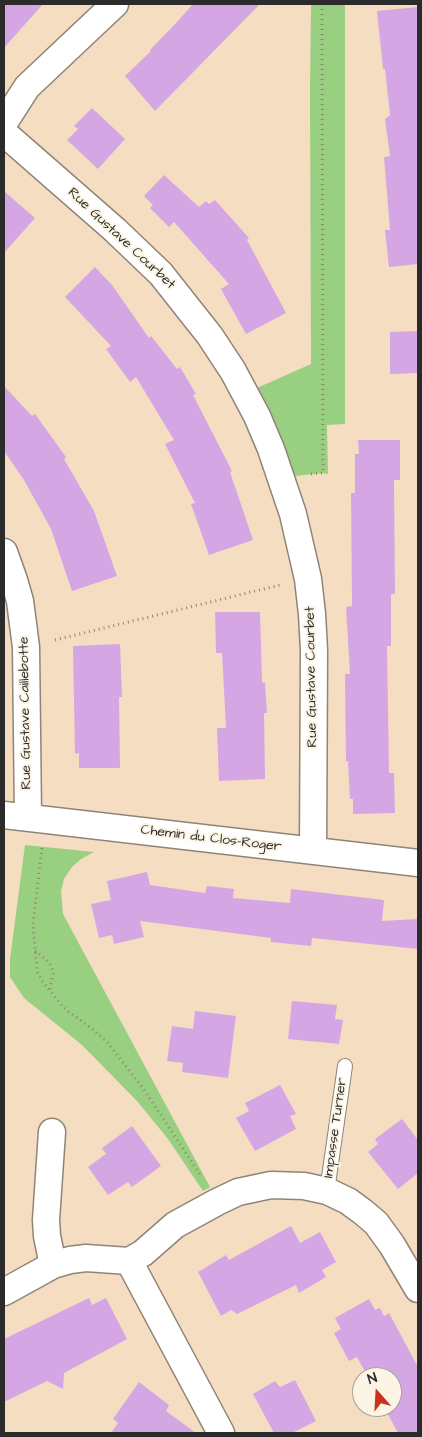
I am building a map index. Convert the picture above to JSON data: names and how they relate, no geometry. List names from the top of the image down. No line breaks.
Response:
{"streets":{"street":["Rue Gustave Courbet","Rue Gustave Caillebotte","Chemin du Clos-Roger"],"lane":["Impasse Turner"]},"crossings":[["Rue Gustave Courbet","Chemin du Clos-Roger"],["Rue Gustave Caillebotte","Chemin du Clos-Roger"]],"north":"top"}
